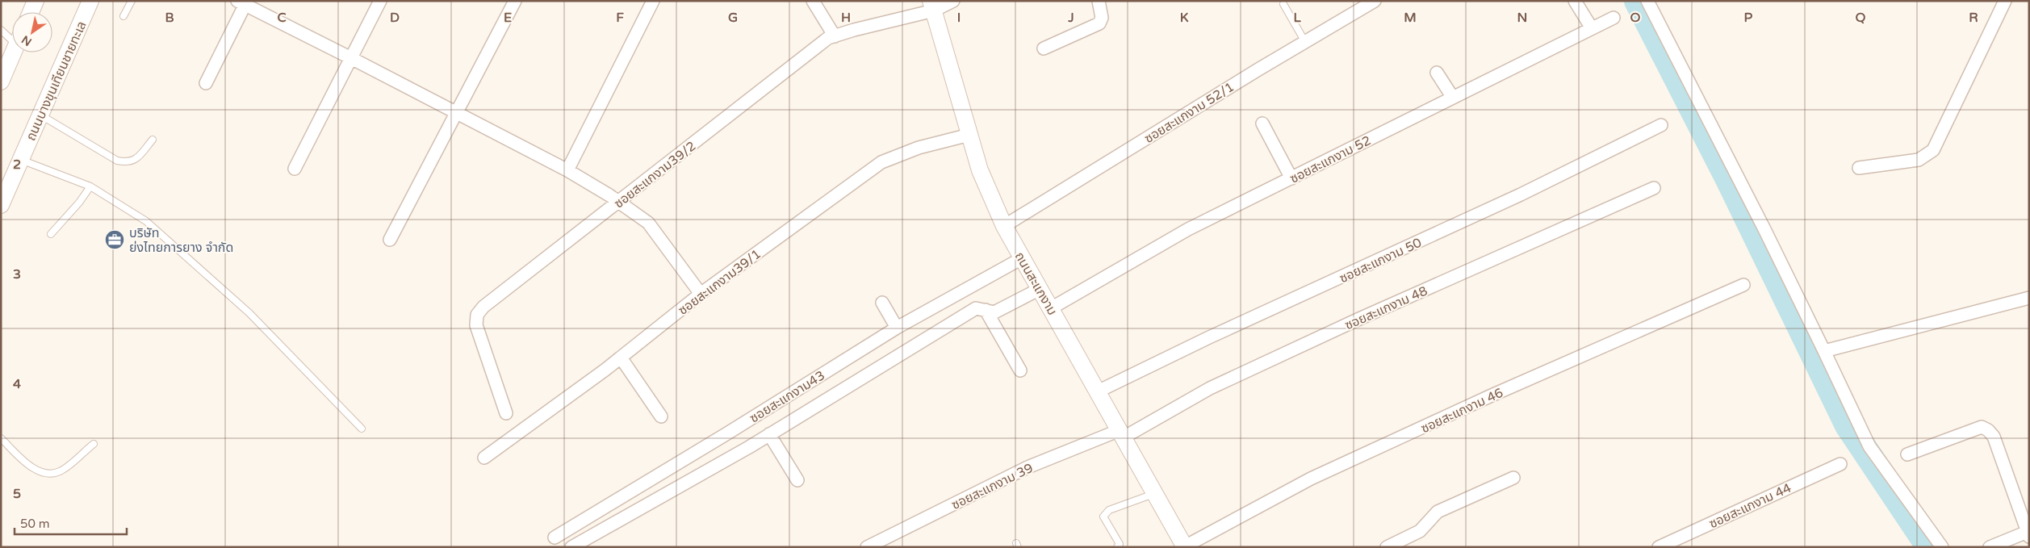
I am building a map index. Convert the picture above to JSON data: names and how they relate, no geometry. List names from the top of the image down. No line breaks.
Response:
{"streets":{"street":["ถนนบางขุนเทียนชายทะเล","ซอยสะแกงาม 52/1","ซอยสะแกงาม 52","ซอยสะแกงาม39/2","ซอยสะแกงาม 50","ซอยสะแกงาม39/1","ถนนสะแกงาม","ซอยสะแกงาม 48","ซอยสะแกงาม43","ซอยสะแกงาม 46","ซอยสะแกงาม 39","ซอยสะแกงาม 44"]},"crossings":[["ซอยสะแกงาม 52/1","ถนนสะแกงาม"],["ซอยสะแกงาม 52","ถนนสะแกงาม"],["ซอยสะแกงาม39/2","ถนนสะแกงาม"],["ซอยสะแกงาม 50","ถนนสะแกงาม"],["ซอยสะแกงาม39/1","ถนนสะแกงาม"],["ถนนสะแกงาม","ซอยสะแกงาม 48"],["ถนนสะแกงาม","ซอยสะแกงาม43"],["ถนนสะแกงาม","ซอยสะแกงาม 46"],["ถนนสะแกงาม","ซอยสะแกงาม 39"],["ซอยสะแกงาม 48","ซอยสะแกงาม 39"]],"places":{"office":["บริษัท ย่งไทยการยาง จำกัด"]},"scale_bar":"50 m","north":"bottom left","grid":{"columns":["B","C","D","E","F","G","H","I","J","K","L","M","N","O","P","Q","R"],"rows":["2","3","4","5"]}}
